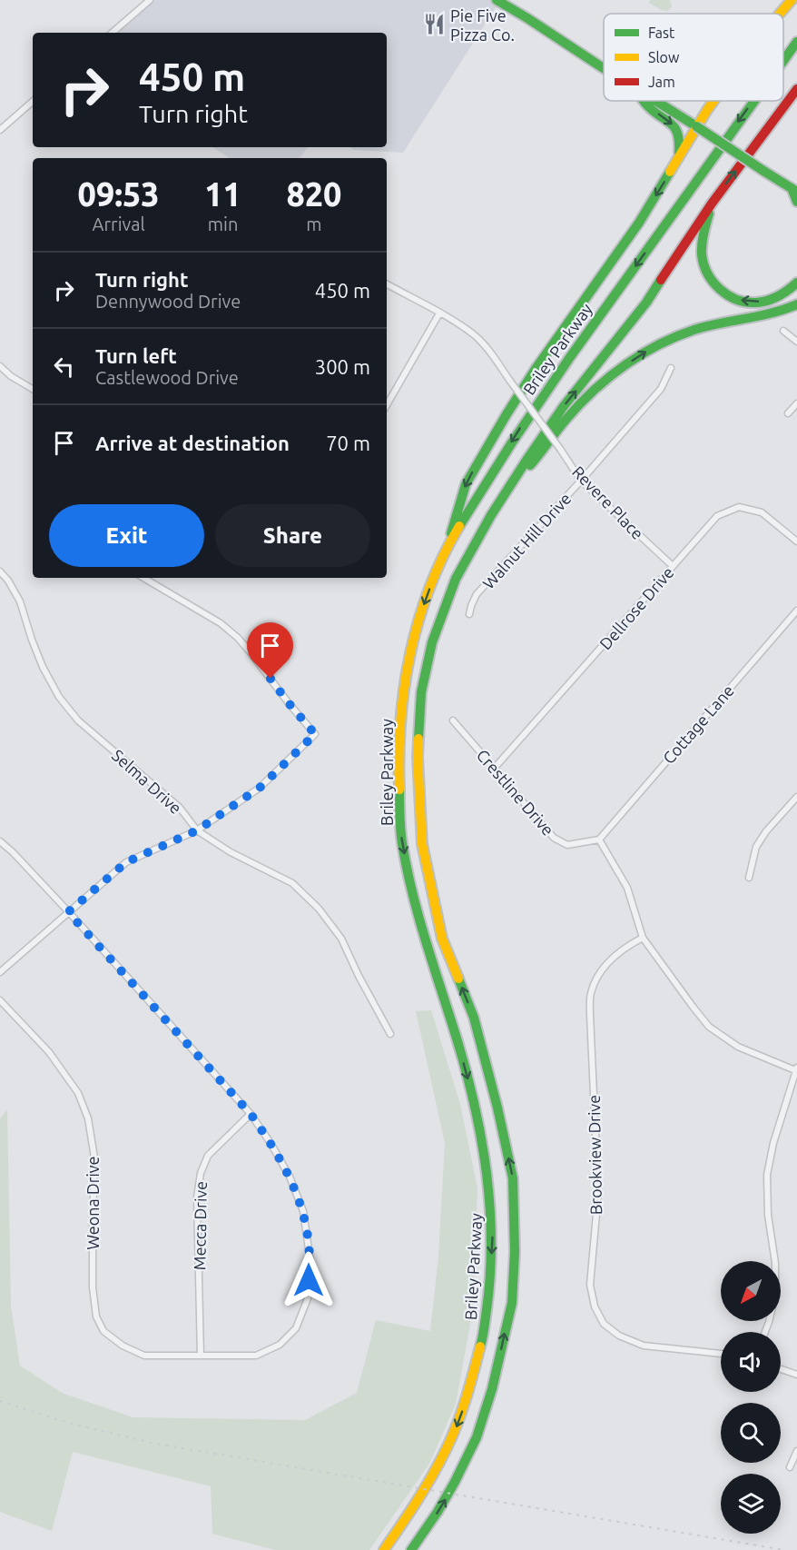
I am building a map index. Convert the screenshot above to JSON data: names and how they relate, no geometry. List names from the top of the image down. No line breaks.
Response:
{"streets":{"main road":["Briley Parkway"],"street":["Revere Place","Walnut Hill Drive","Dellrose Drive","Cottage Lane","Selma Drive","Crestline Drive","Brookview Drive","Weona Drive","Mecca Drive"]},"crossings":[["Revere Place","Walnut Hill Drive"],["Revere Place","Dellrose Drive"],["Dellrose Drive","Crestline Drive"],["Cottage Lane","Crestline Drive"],["Weona Drive","Mecca Drive"]],"places":{"restaurant":["Pie Five Pizza Co."]},"legend":["Fast","Slow","Jam"],"north":"bottom left","page":{"turn":["450 m","Turn right"],"eta":["09:53","Arrival","11","min","820","m"],"list":[{"name":"Turn right","note":"Dennywood Drive","value":"450 m"},{"name":"Turn left","note":"Castlewood Drive","value":"300 m"},{"name":"Arrive at destination","value":"70 m"}],"buttons":["Exit","Share"]}}
